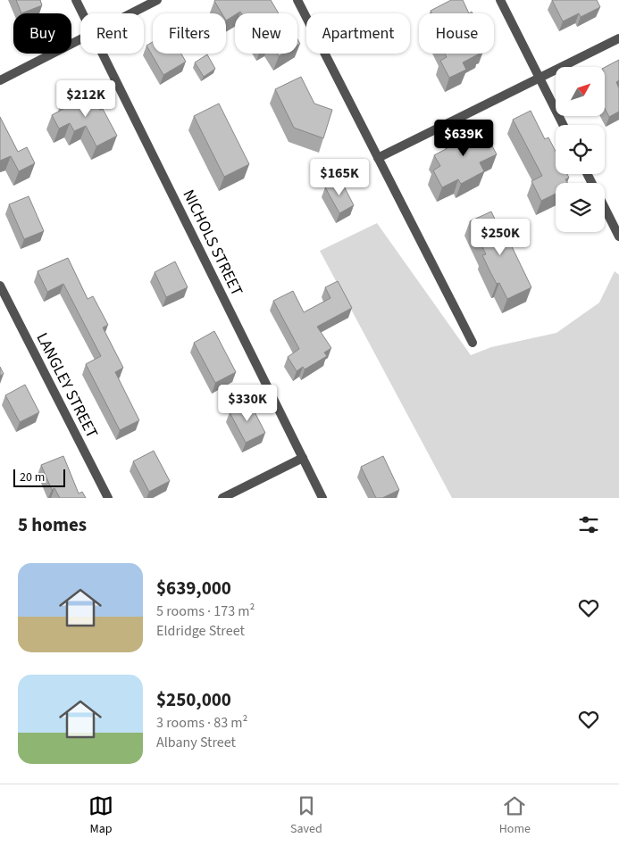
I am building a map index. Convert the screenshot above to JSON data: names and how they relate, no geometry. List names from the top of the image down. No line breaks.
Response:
{"streets":{"street":["NICHOLS STREET","LANGLEY STREET"]},"scale_bar":"20 m","north":"top right","page":{"chip":["Buy","Rent","Filters","New","Apartment","House"],"price":["$212K","$639K","$165K","$250K","$330K"],"scale":"20 m","heading":"5 homes","list":[{"name":"$639,000","note":"5 rooms · 173 m² · Eldridge Street"},{"name":"$250,000","note":"3 rooms · 83 m² · Albany Street"}],"tabs":["Map","Saved","Home"]}}
